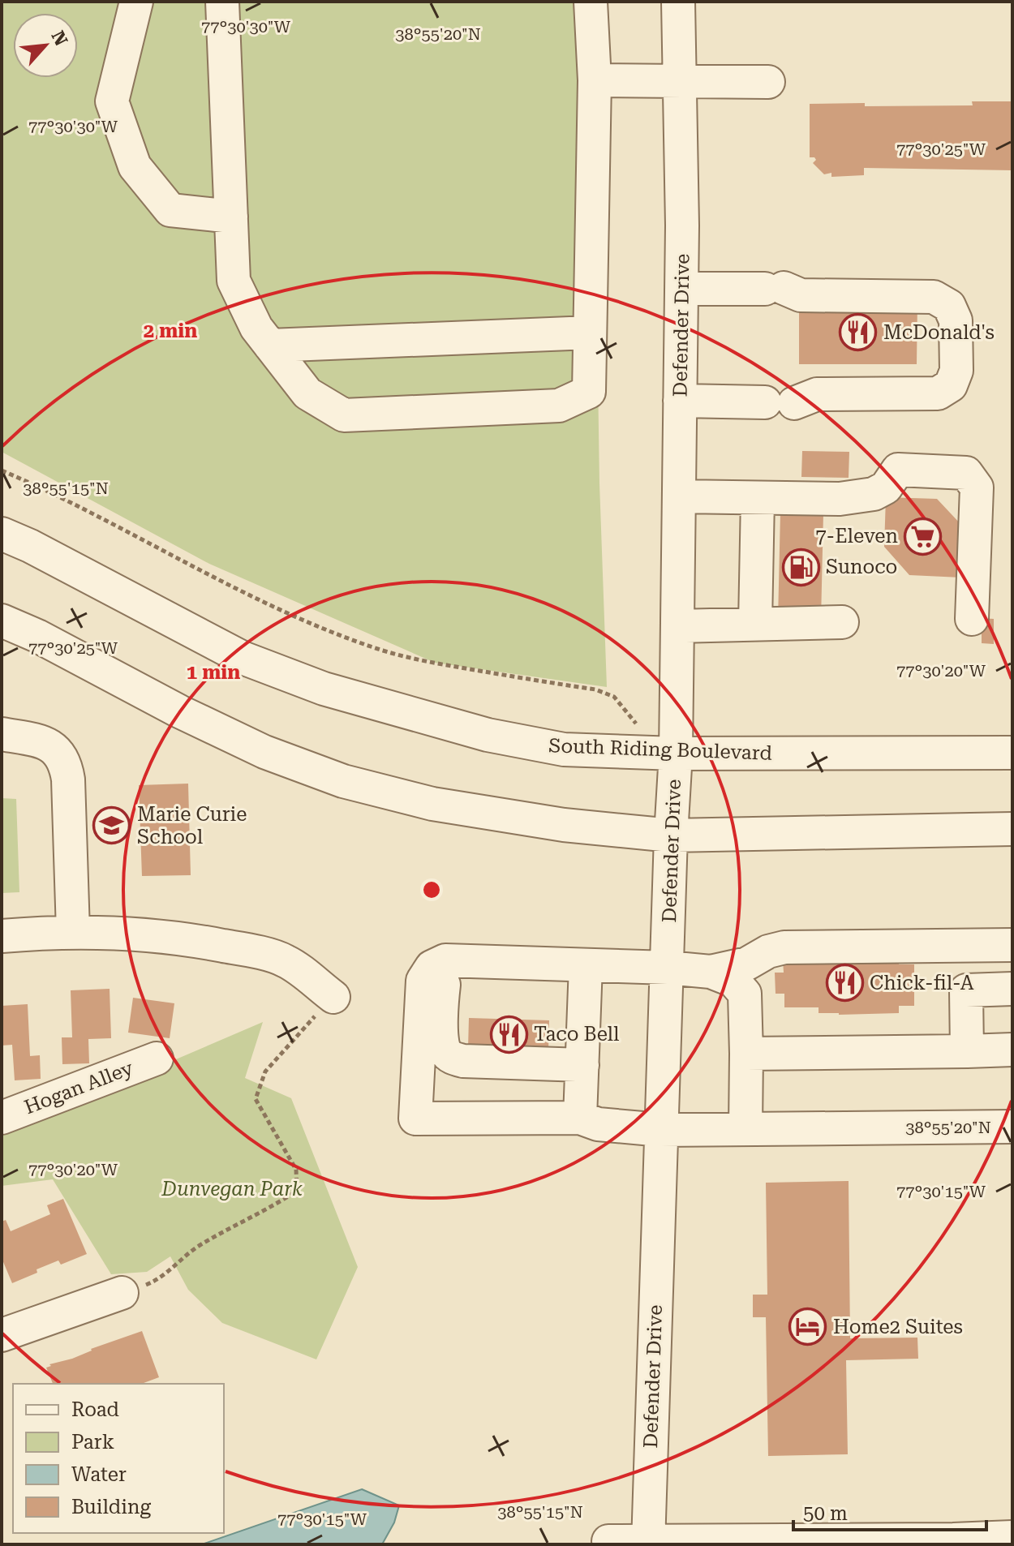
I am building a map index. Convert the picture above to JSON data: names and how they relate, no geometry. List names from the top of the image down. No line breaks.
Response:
{"streets":{"street":["Defender Drive","South Riding Boulevard","Hogan Alley"]},"crossings":[["Defender Drive","South Riding Boulevard"]],"parks":["Dunvegan Park"],"places":{"restaurant":["McDonald's","Chick-fil-A","Taco Bell"],"supermarket":["7-Eleven"],"fuel station":["Sunoco"],"school or university":["Marie Curie School"],"hotel":["Home2 Suites"]},"legend":["Road","Park","Water","Building"],"scale_bar":"50 m","north":"top right","coordinates":["77°30'30\"W","38°55'20\"N","77°30'25\"W","38°55'15\"N","77°30'20\"W","77°30'15\"W"],"rings":["2 min","1 min"]}
